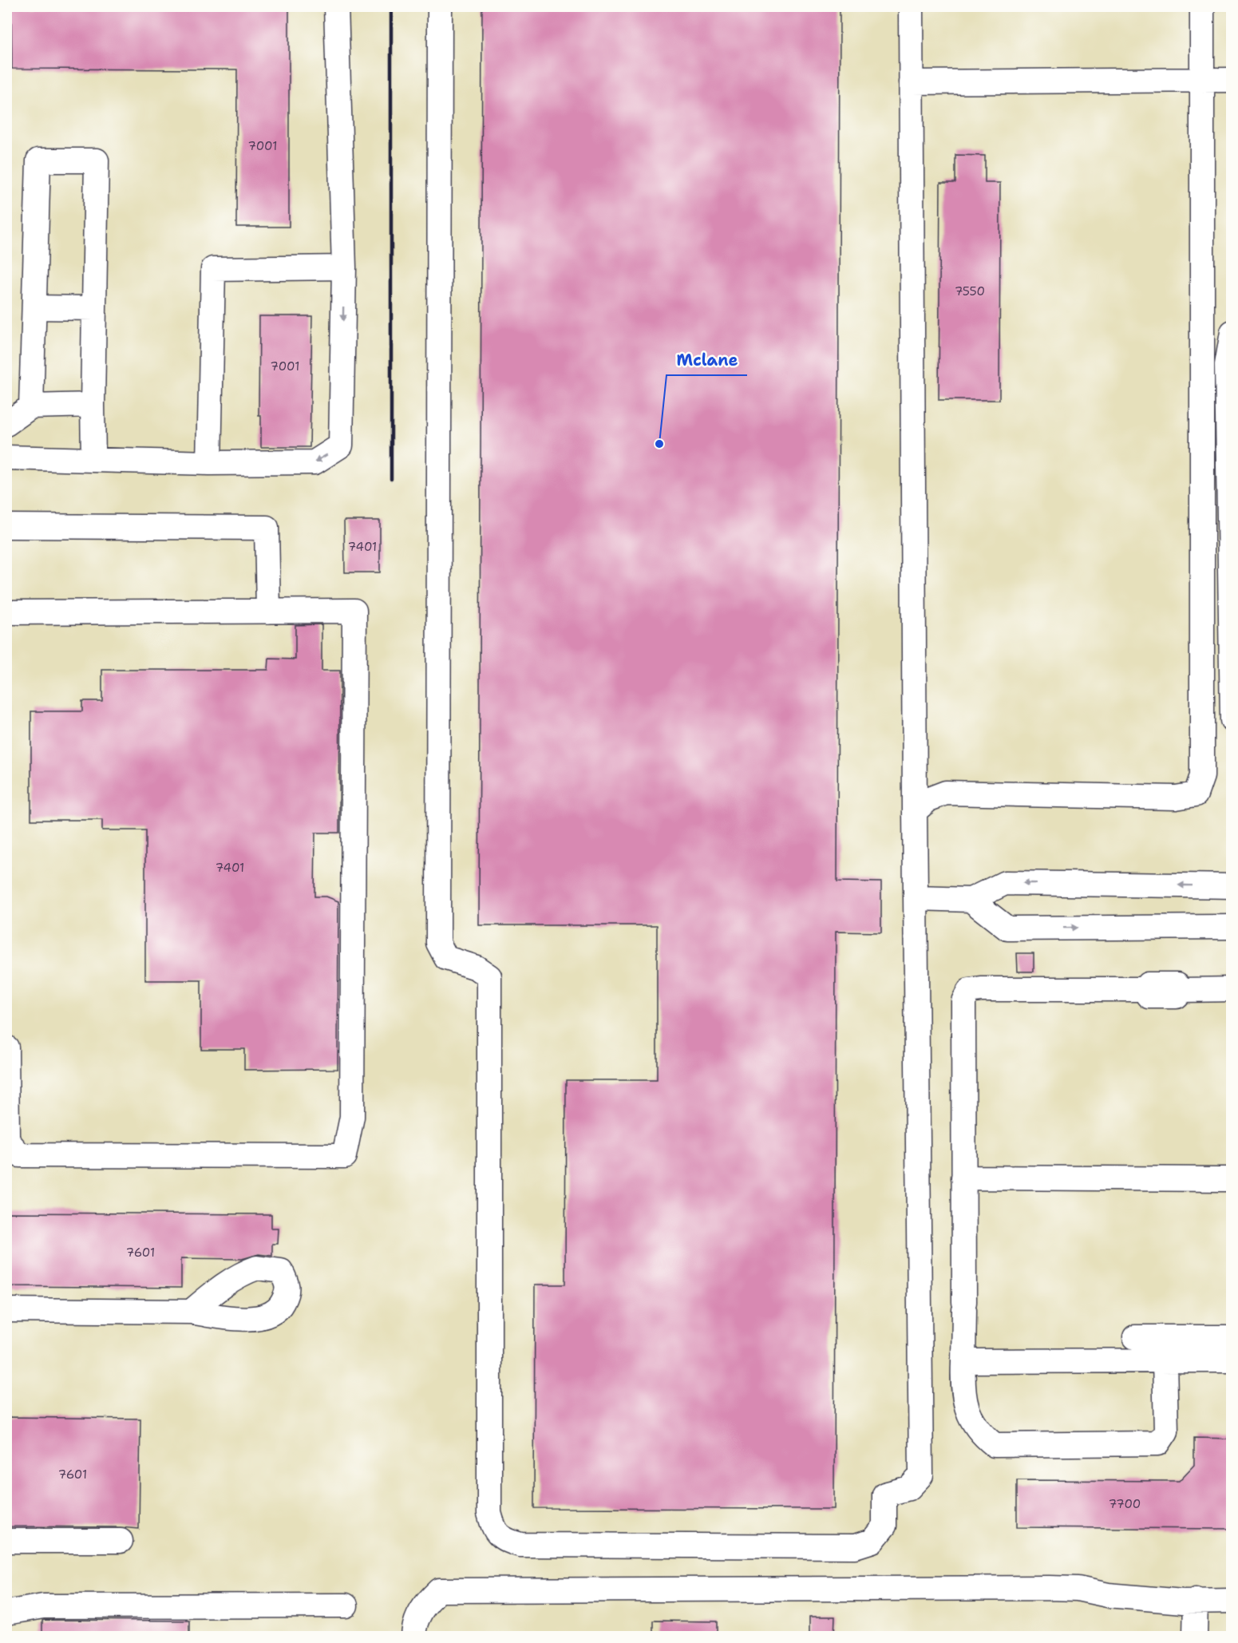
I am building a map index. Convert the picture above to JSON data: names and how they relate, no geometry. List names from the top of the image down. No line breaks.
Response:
{"places":["Mclane"],"house_numbers":["7001","7550","7001","7401","7401","7601","7601","7700"]}
